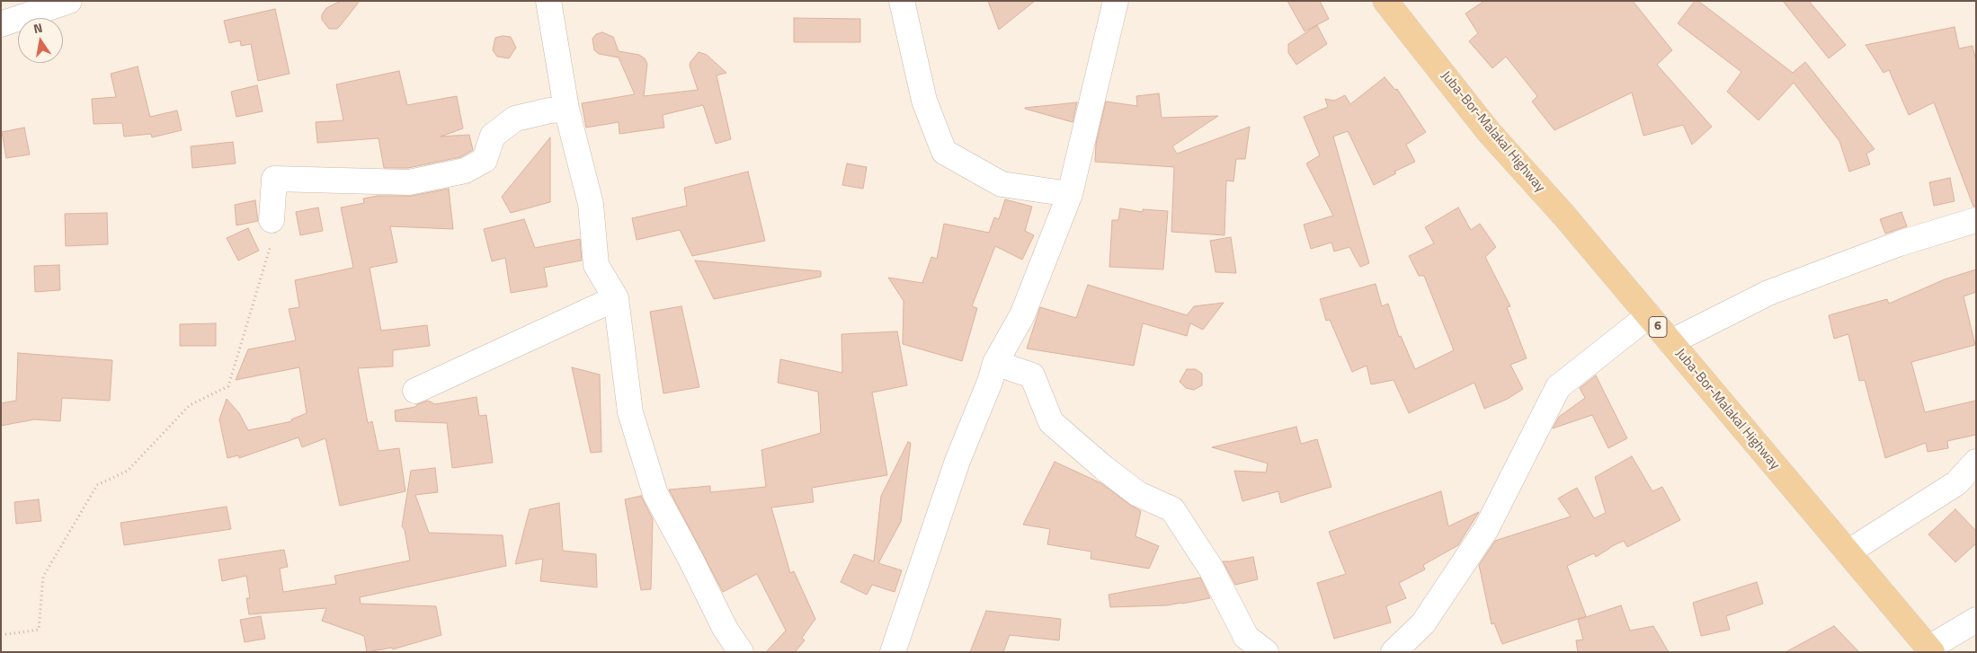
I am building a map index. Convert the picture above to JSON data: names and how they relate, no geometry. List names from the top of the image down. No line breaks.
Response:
{"streets":{"main road":["Juba-Bor-Malakal Highway","6"]},"north":"top"}
